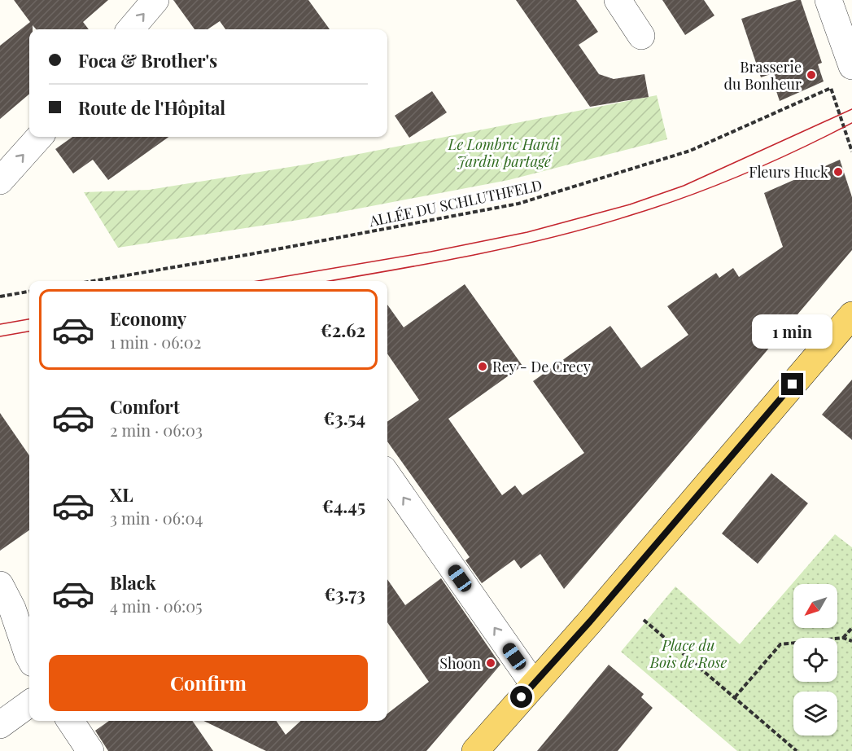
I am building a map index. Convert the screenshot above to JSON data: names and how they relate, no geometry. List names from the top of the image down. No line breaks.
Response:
{"streets":{"path":["ALLÉE DU SCHLUTHFELD"]},"parks":["Le Lombric Hardi Jardin partagé","Place du Bois de Rose"],"places":["Brasserie du Bonheur","Fleurs Huck","Rey - De Crecy","Shoon"],"north":"bottom left","page":{"banner":["Foca & Brother's","Route de l'Hôpital"],"list":[{"name":"Economy","note":"1 min · 06:02","value":"€2.62"},{"name":"Comfort","note":"2 min · 06:03","value":"€3.54"},{"name":"XL","note":"3 min · 06:04","value":"€4.45"},{"name":"Black","note":"4 min · 06:05","value":"€3.73"}],"bubble":"1 min","buttons":"Confirm"}}
